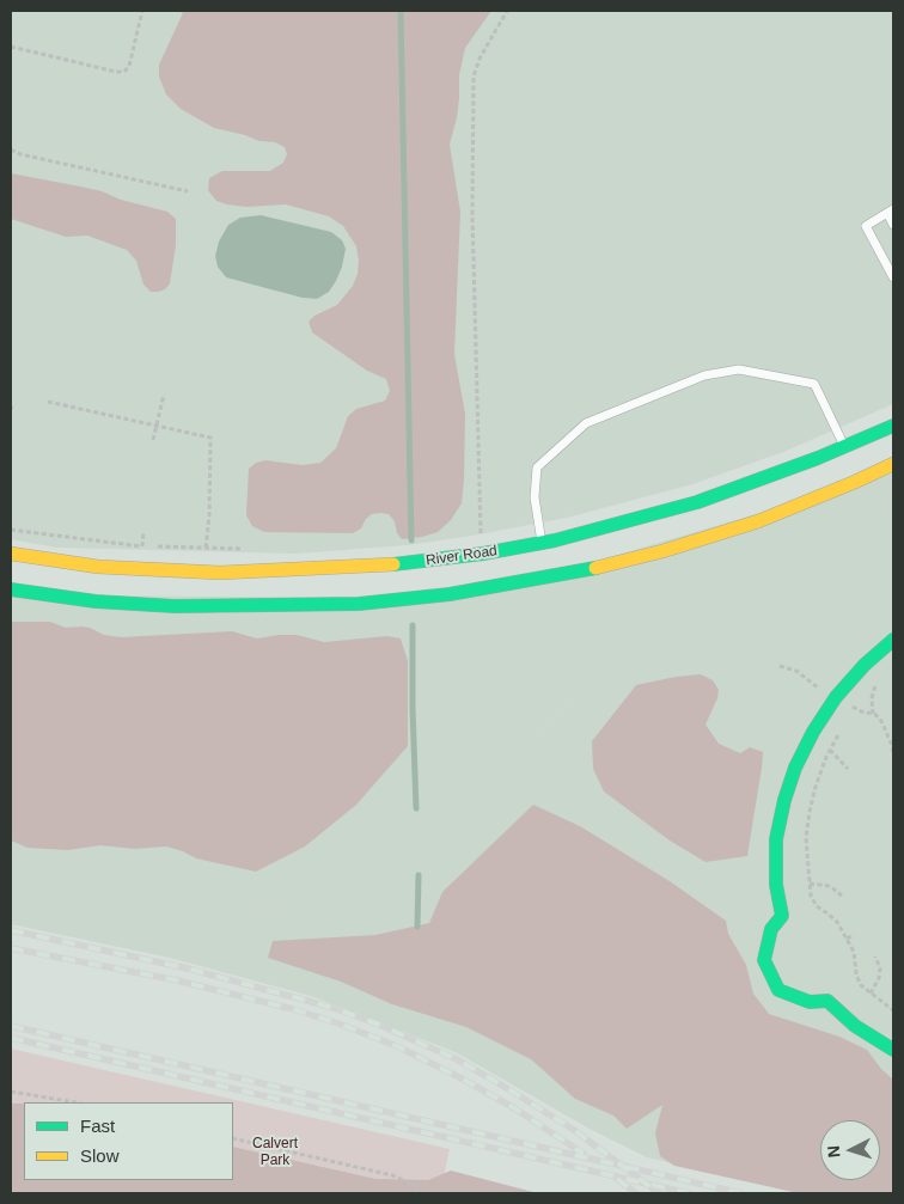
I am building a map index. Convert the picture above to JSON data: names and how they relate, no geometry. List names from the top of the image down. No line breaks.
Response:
{"streets":{"street":["River Road"]},"parks":["Calvert Park"],"legend":["Fast","Slow"],"north":"left"}
